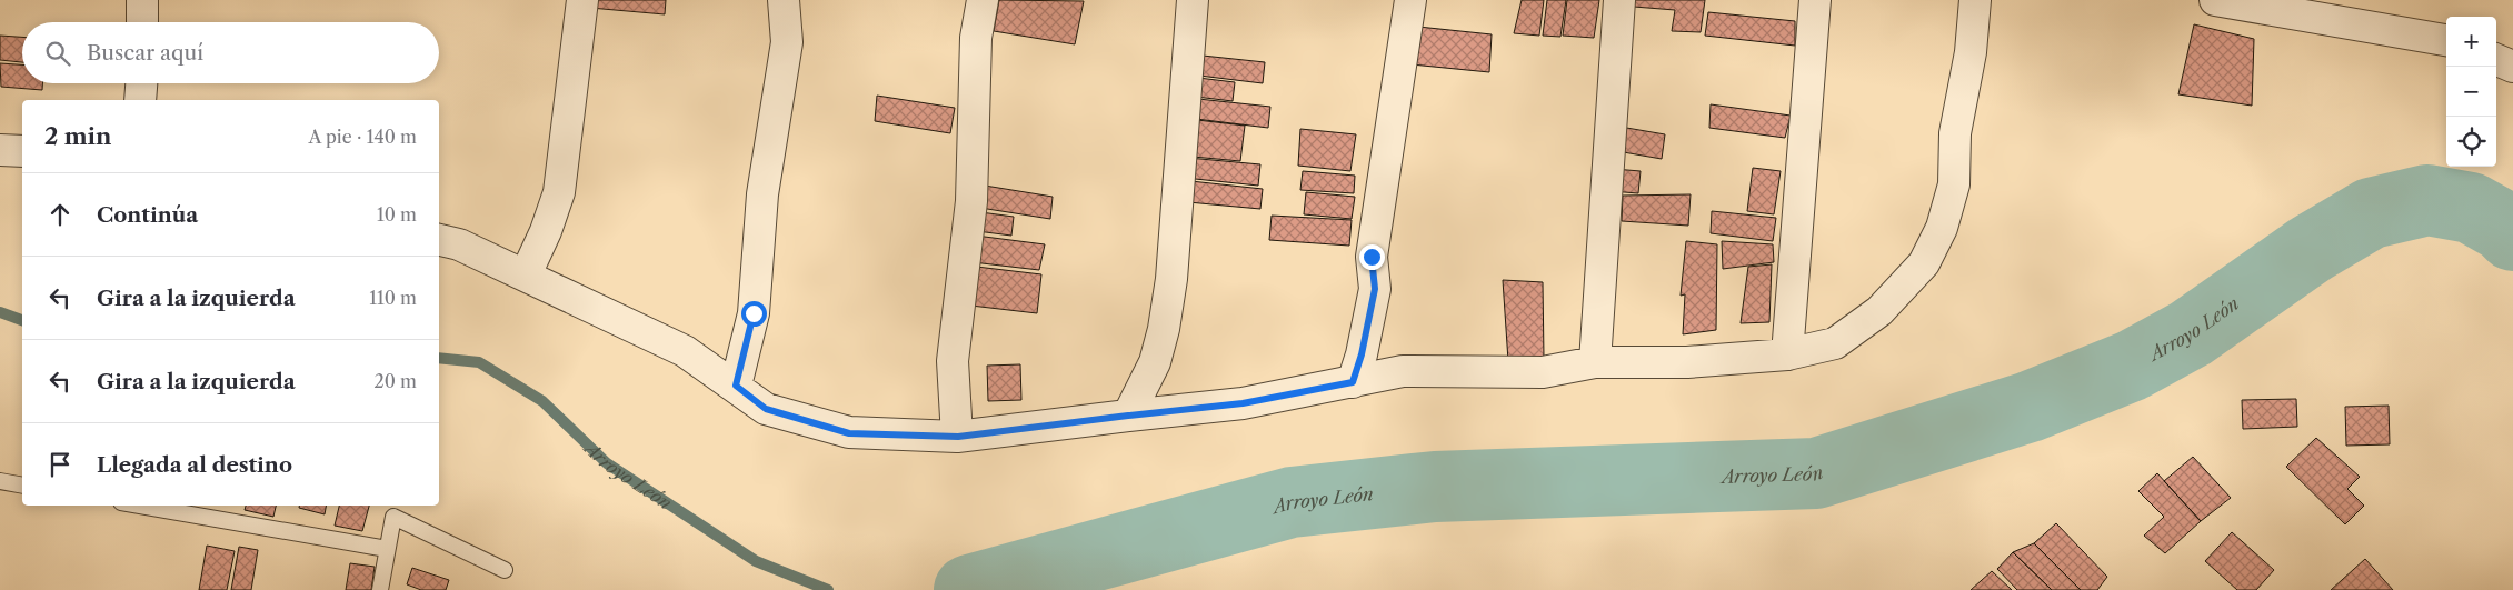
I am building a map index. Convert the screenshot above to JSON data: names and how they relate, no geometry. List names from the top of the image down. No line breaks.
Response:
{"water":["Arroyo León"],"page":{"map_buttons":["+","−"],"search":"Buscar aquí","heading":["2 min","A pie · 140 m"],"list":[["Continúa","10 m"],["Gira a la izquierda","110 m"],["Gira a la izquierda","20 m"],"Llegada al destino"]}}
